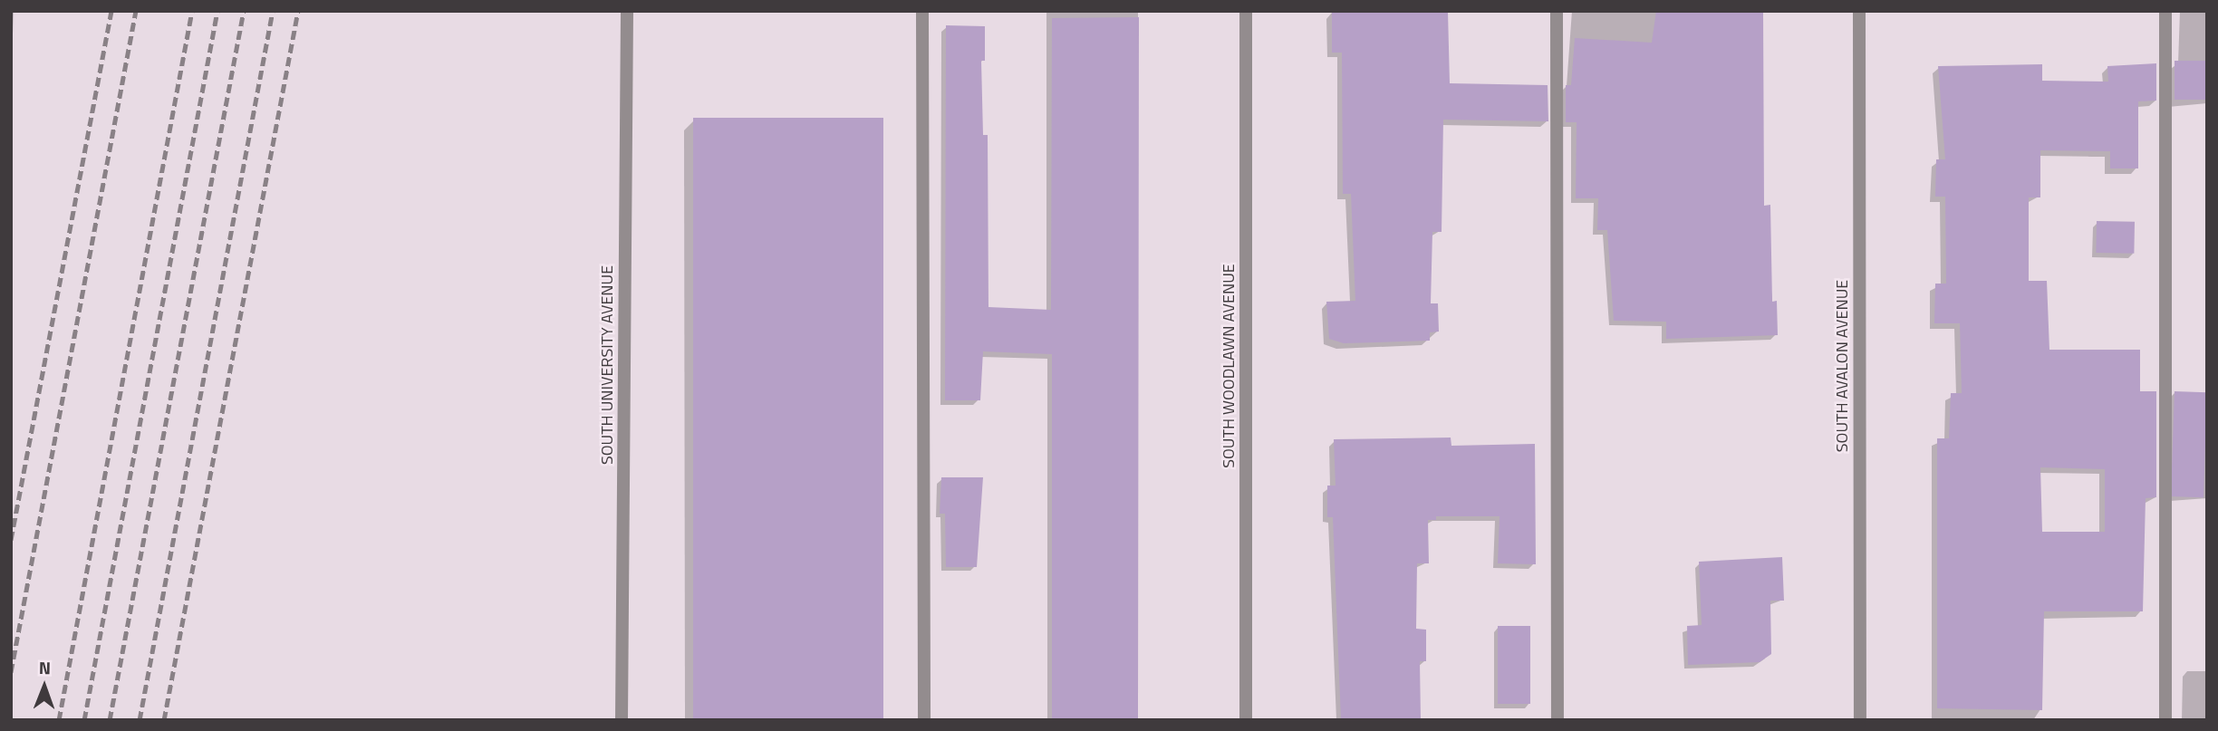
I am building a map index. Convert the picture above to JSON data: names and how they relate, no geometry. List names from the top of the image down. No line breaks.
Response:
{"streets":{"street":["SOUTH UNIVERSITY AVENUE","SOUTH WOODLAWN AVENUE","SOUTH AVALON AVENUE"]},"north":"top"}
